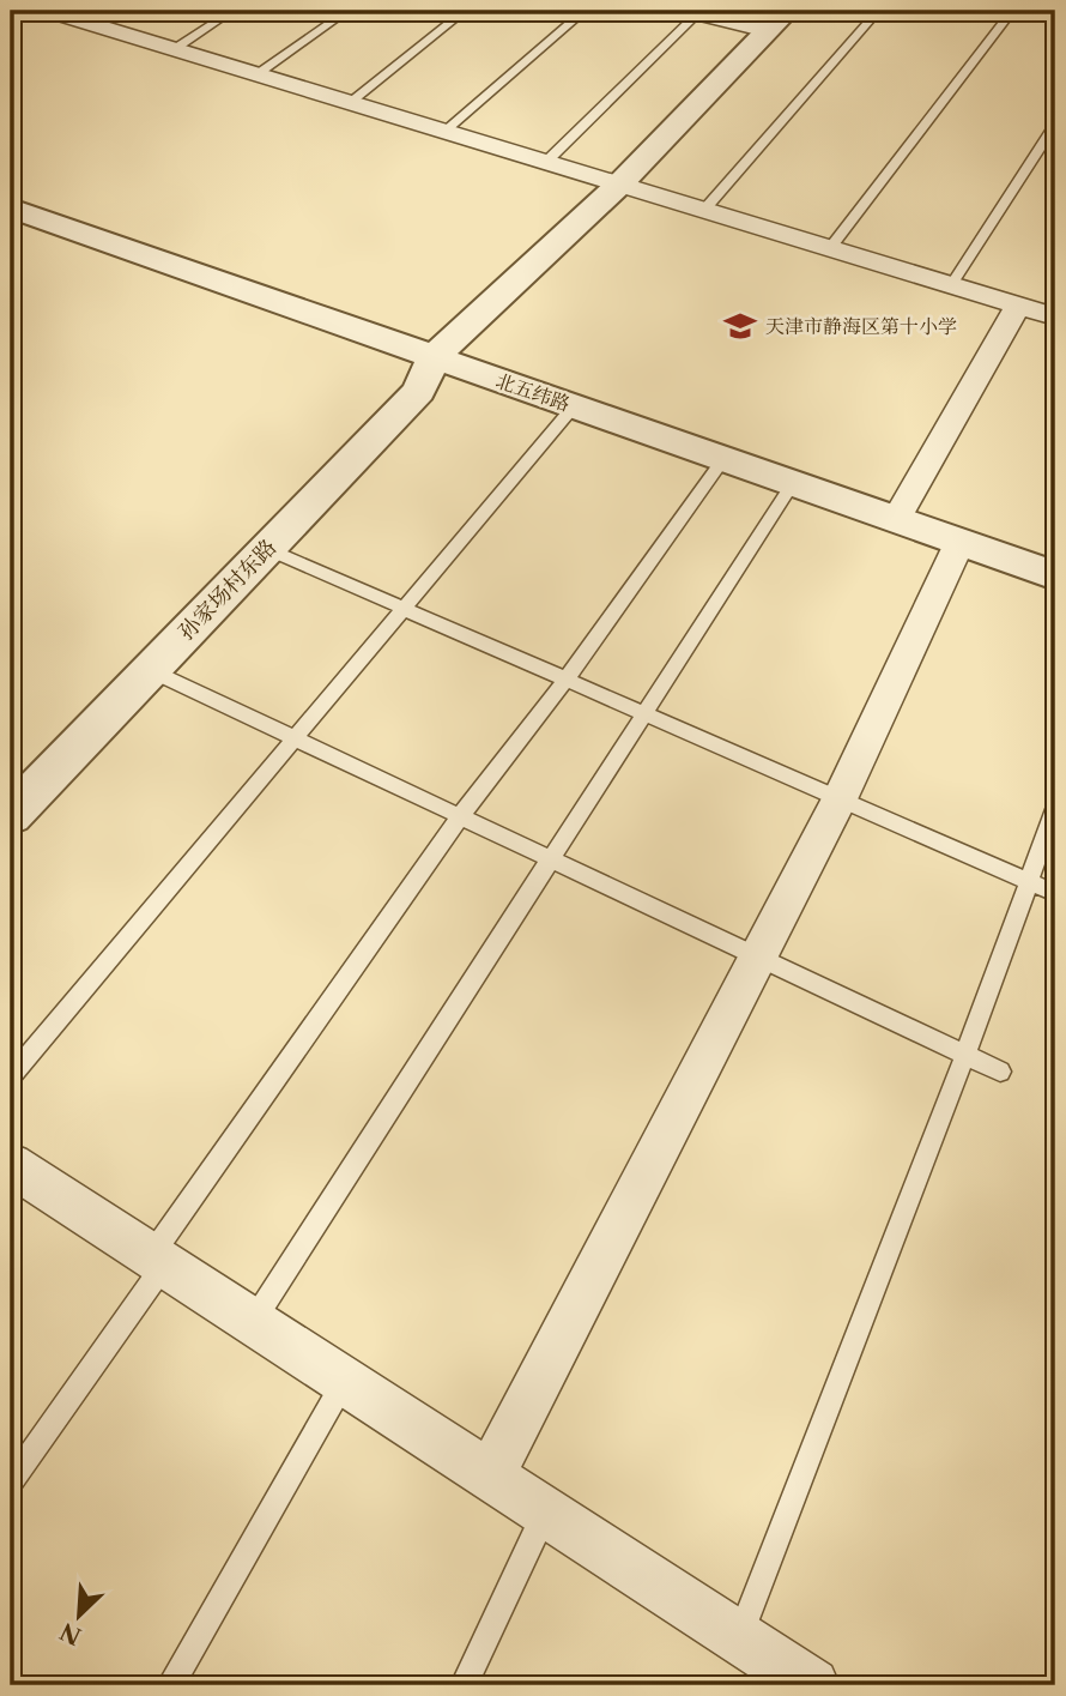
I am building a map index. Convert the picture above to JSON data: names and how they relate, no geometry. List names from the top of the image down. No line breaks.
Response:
{"streets":{"street":["北五纬路","孙家场村东路"]},"crossings":[["北五纬路","孙家场村东路"]],"places":{"school or university":["天津市静海区第十小学"]},"north":"bottom left"}
